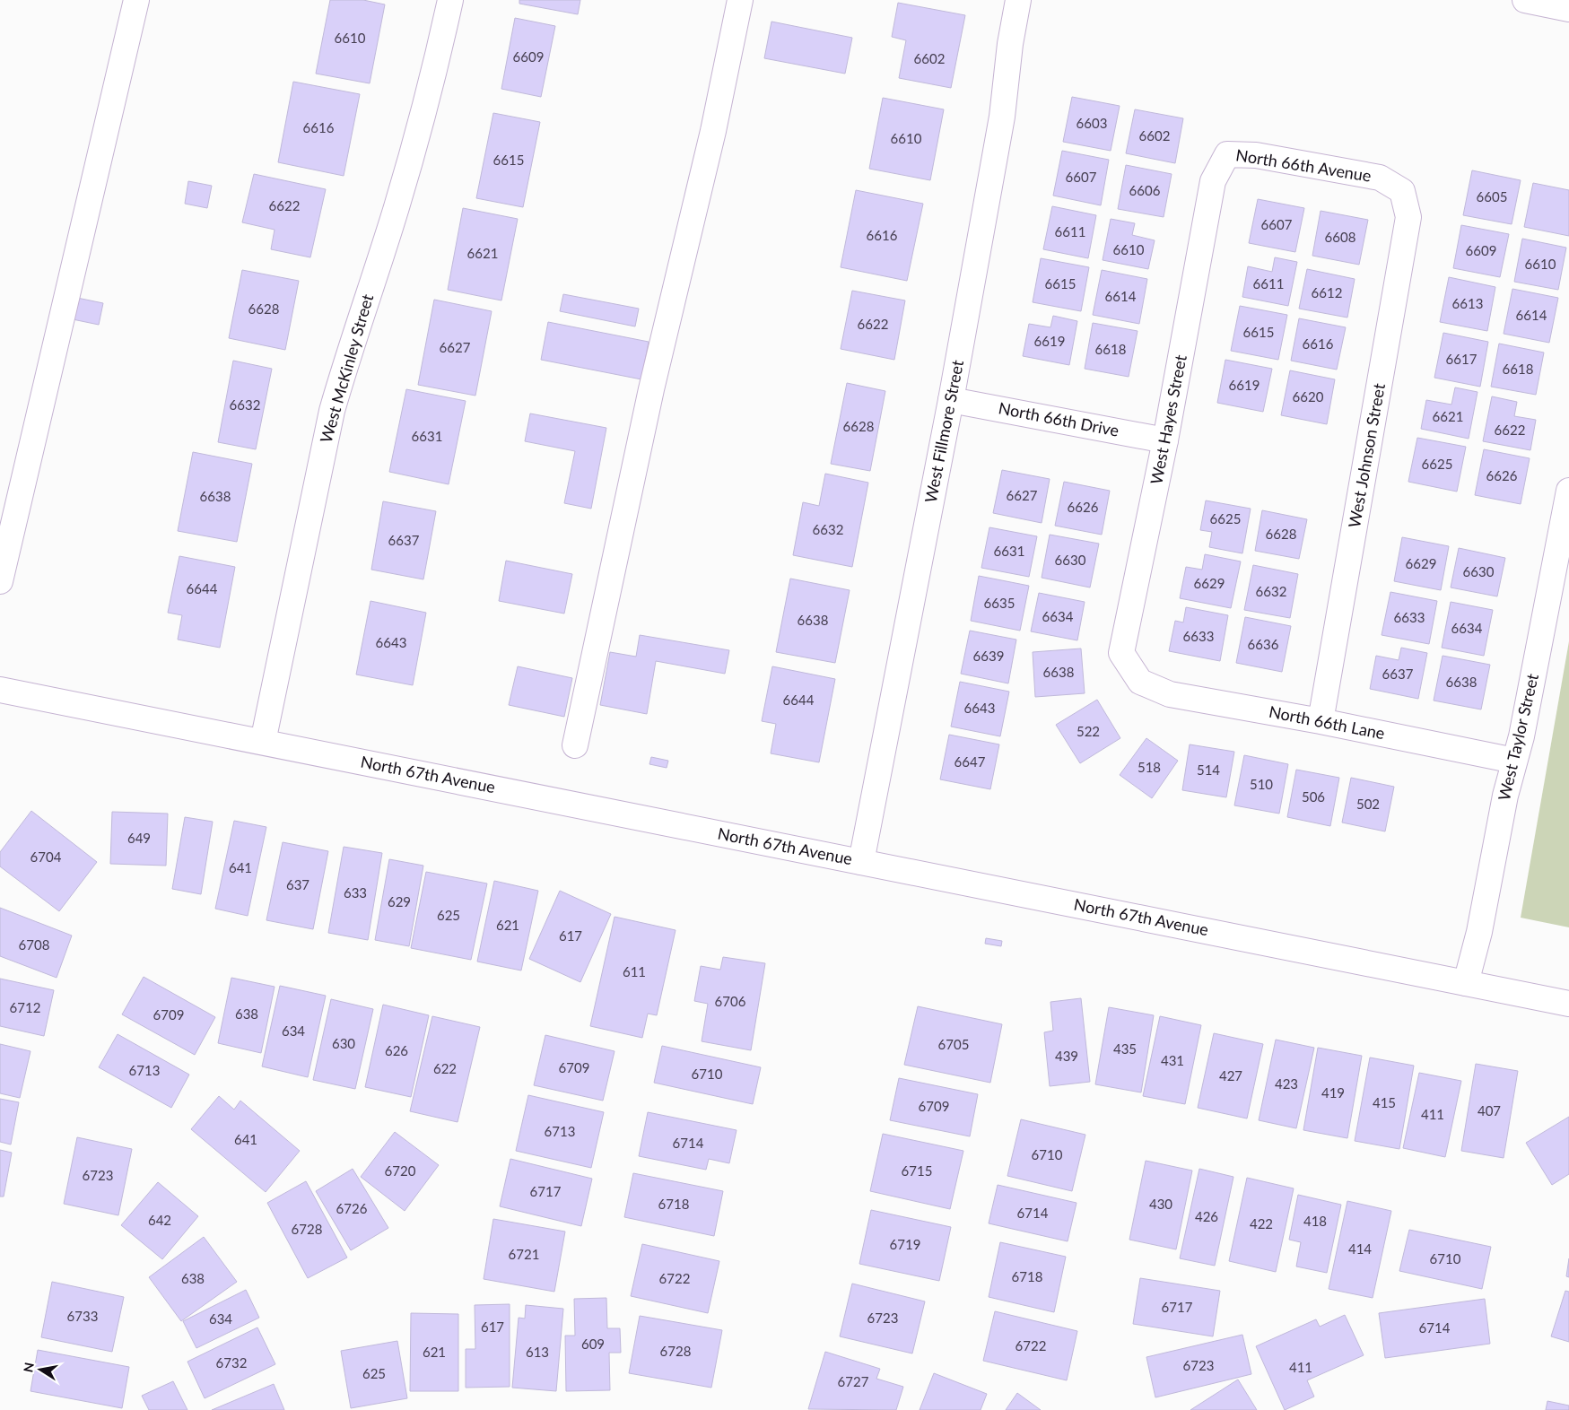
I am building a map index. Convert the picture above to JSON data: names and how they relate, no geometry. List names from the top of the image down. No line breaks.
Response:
{"streets":{"street":["North 66th Avenue","West McKinley Street","North 66th Drive","West Hayes Street","West Fillmore Street","West Johnson Street","North 66th Lane","West Taylor Street","North 67th Avenue"]},"crossings":[["North 66th Avenue","West Hayes Street"],["North 66th Avenue","West Johnson Street"],["West McKinley Street","North 67th Avenue"],["North 66th Drive","West Hayes Street"],["North 66th Drive","West Fillmore Street"],["West Hayes Street","North 66th Lane"],["West Fillmore Street","North 67th Avenue"],["West Johnson Street","North 66th Lane"],["North 66th Lane","West Taylor Street"],["West Taylor Street","North 67th Avenue"]],"house_numbers":["6610","6609","6602","6603","6616","6602","6610","6615","6607","6606","6605","6622","6607","6611","6616","6608","6610","6609","6621","6610","6615","6611","6612","6614","6613","6628","6614","6622","6615","6619","6616","6627","6618","6617","6618","6619","6620","6632","6621","6628","6622","6631","6625","6626","6627","6638","6626","6625","6632","6628","6637","6631","6630","6629","6630","6629","6644","6632","6635","6634","6633","6638","6634","6633","6643","6636","6639","6638","6637","6638","6644","6643","522","6647","518","514","510","506","502","649","6704","641","637","633","629","625","621","617","6708","611","6706","6712","638","6709","634","630","6705","435","626","439","431","6709","622","6713","6710","427","423","419","415","6709","407","411","6713","641","6714","6710","6720","6715","6723","6717","6718","430","6726","6714","426","642","418","422","6728","6719","414","6721","6710","6718","638","6722","6717","6733","6723","634","617","6714","609","6722","6728","621","613","6732","6723","411","625","6727"],"north":"left"}
